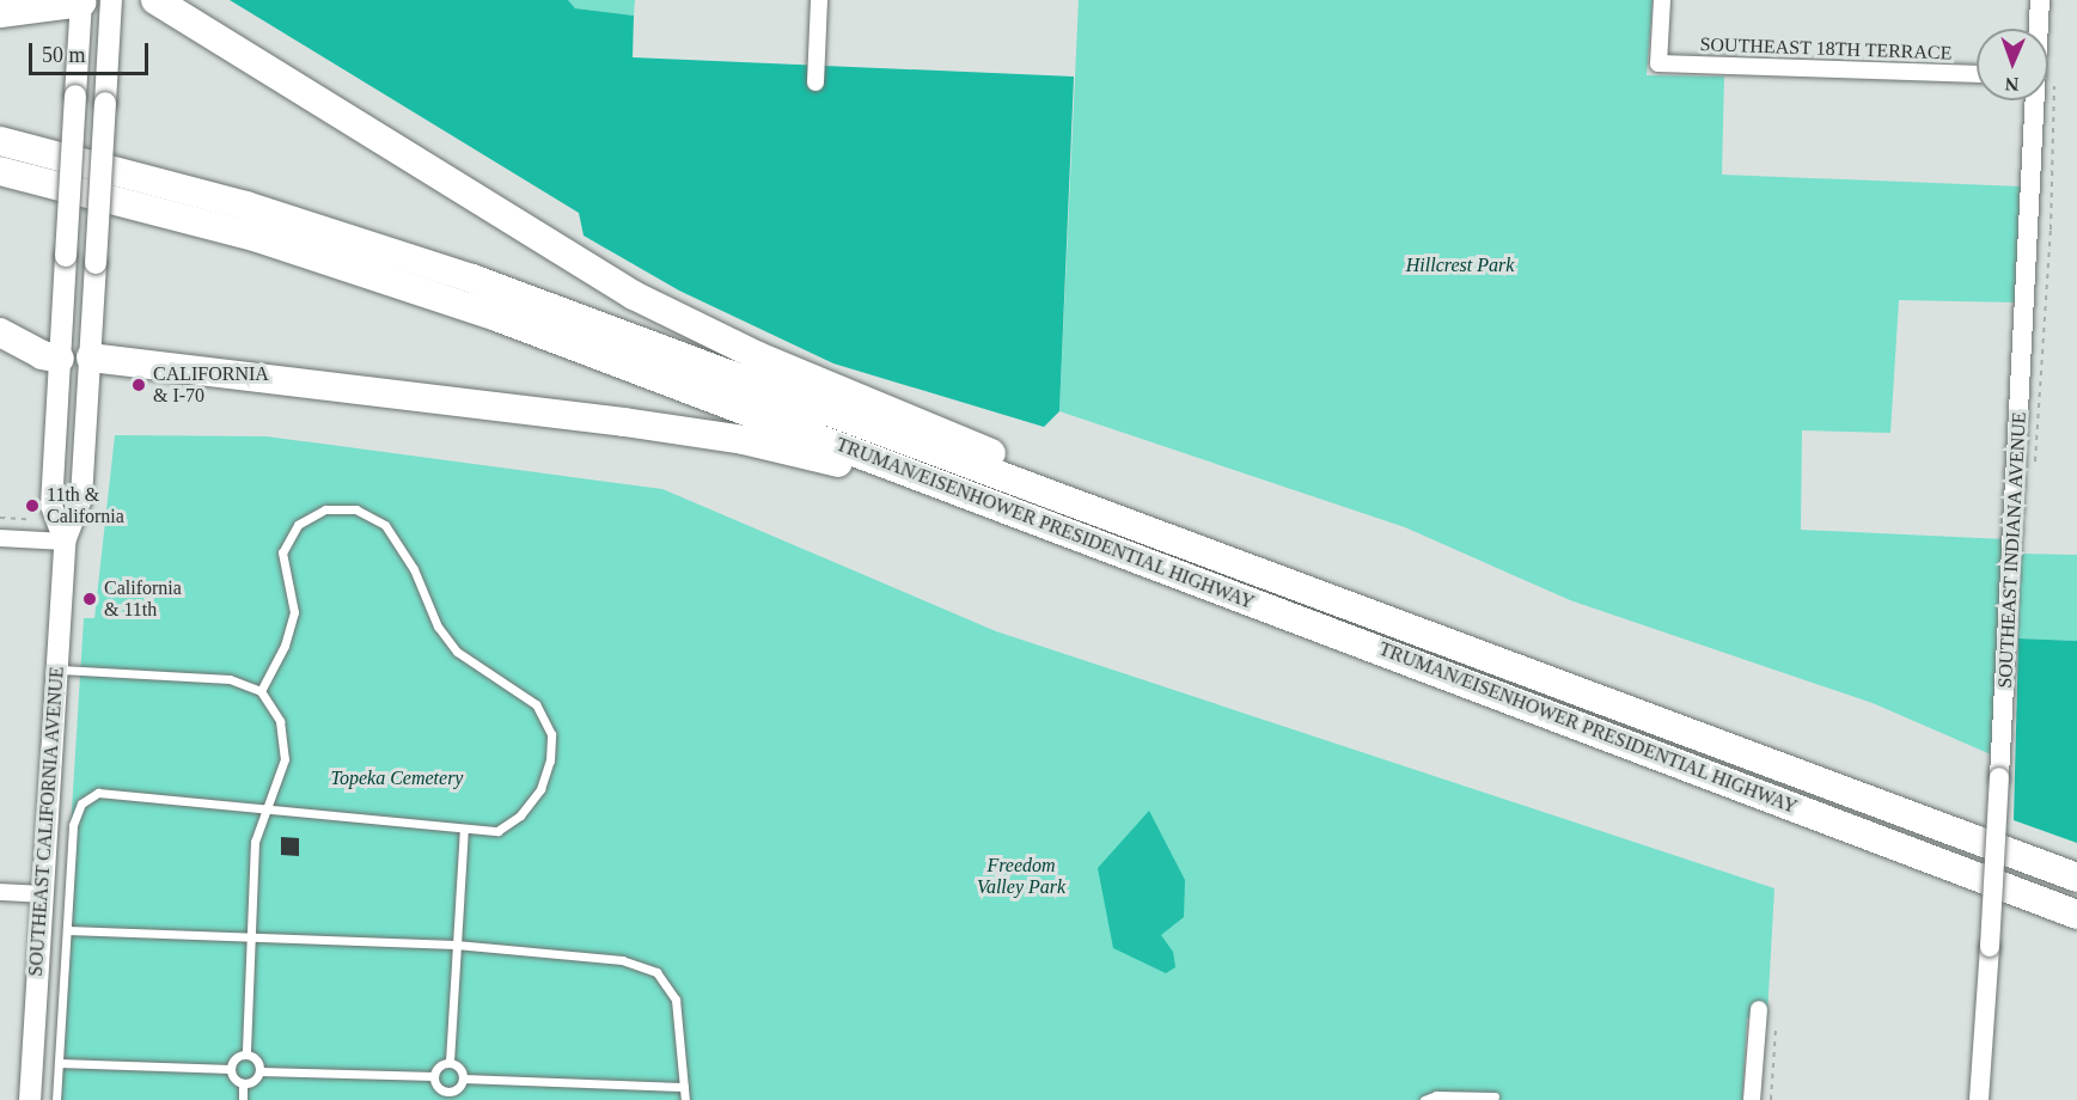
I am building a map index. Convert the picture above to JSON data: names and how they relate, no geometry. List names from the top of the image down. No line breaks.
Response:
{"streets":{"highway":["TRUMAN/EISENHOWER PRESIDENTIAL HIGHWAY"],"main road":["SOUTHEAST CALIFORNIA AVENUE"],"street":["SOUTHEAST 18TH TERRACE","SOUTHEAST INDIANA AVENUE"]},"parks":["Hillcrest Park","Topeka Cemetery","Freedom Valley Park"],"places":["CALIFORNIA & I-70","11th & California","California & 11th"],"scale_bar":"50 m","north":"bottom"}
